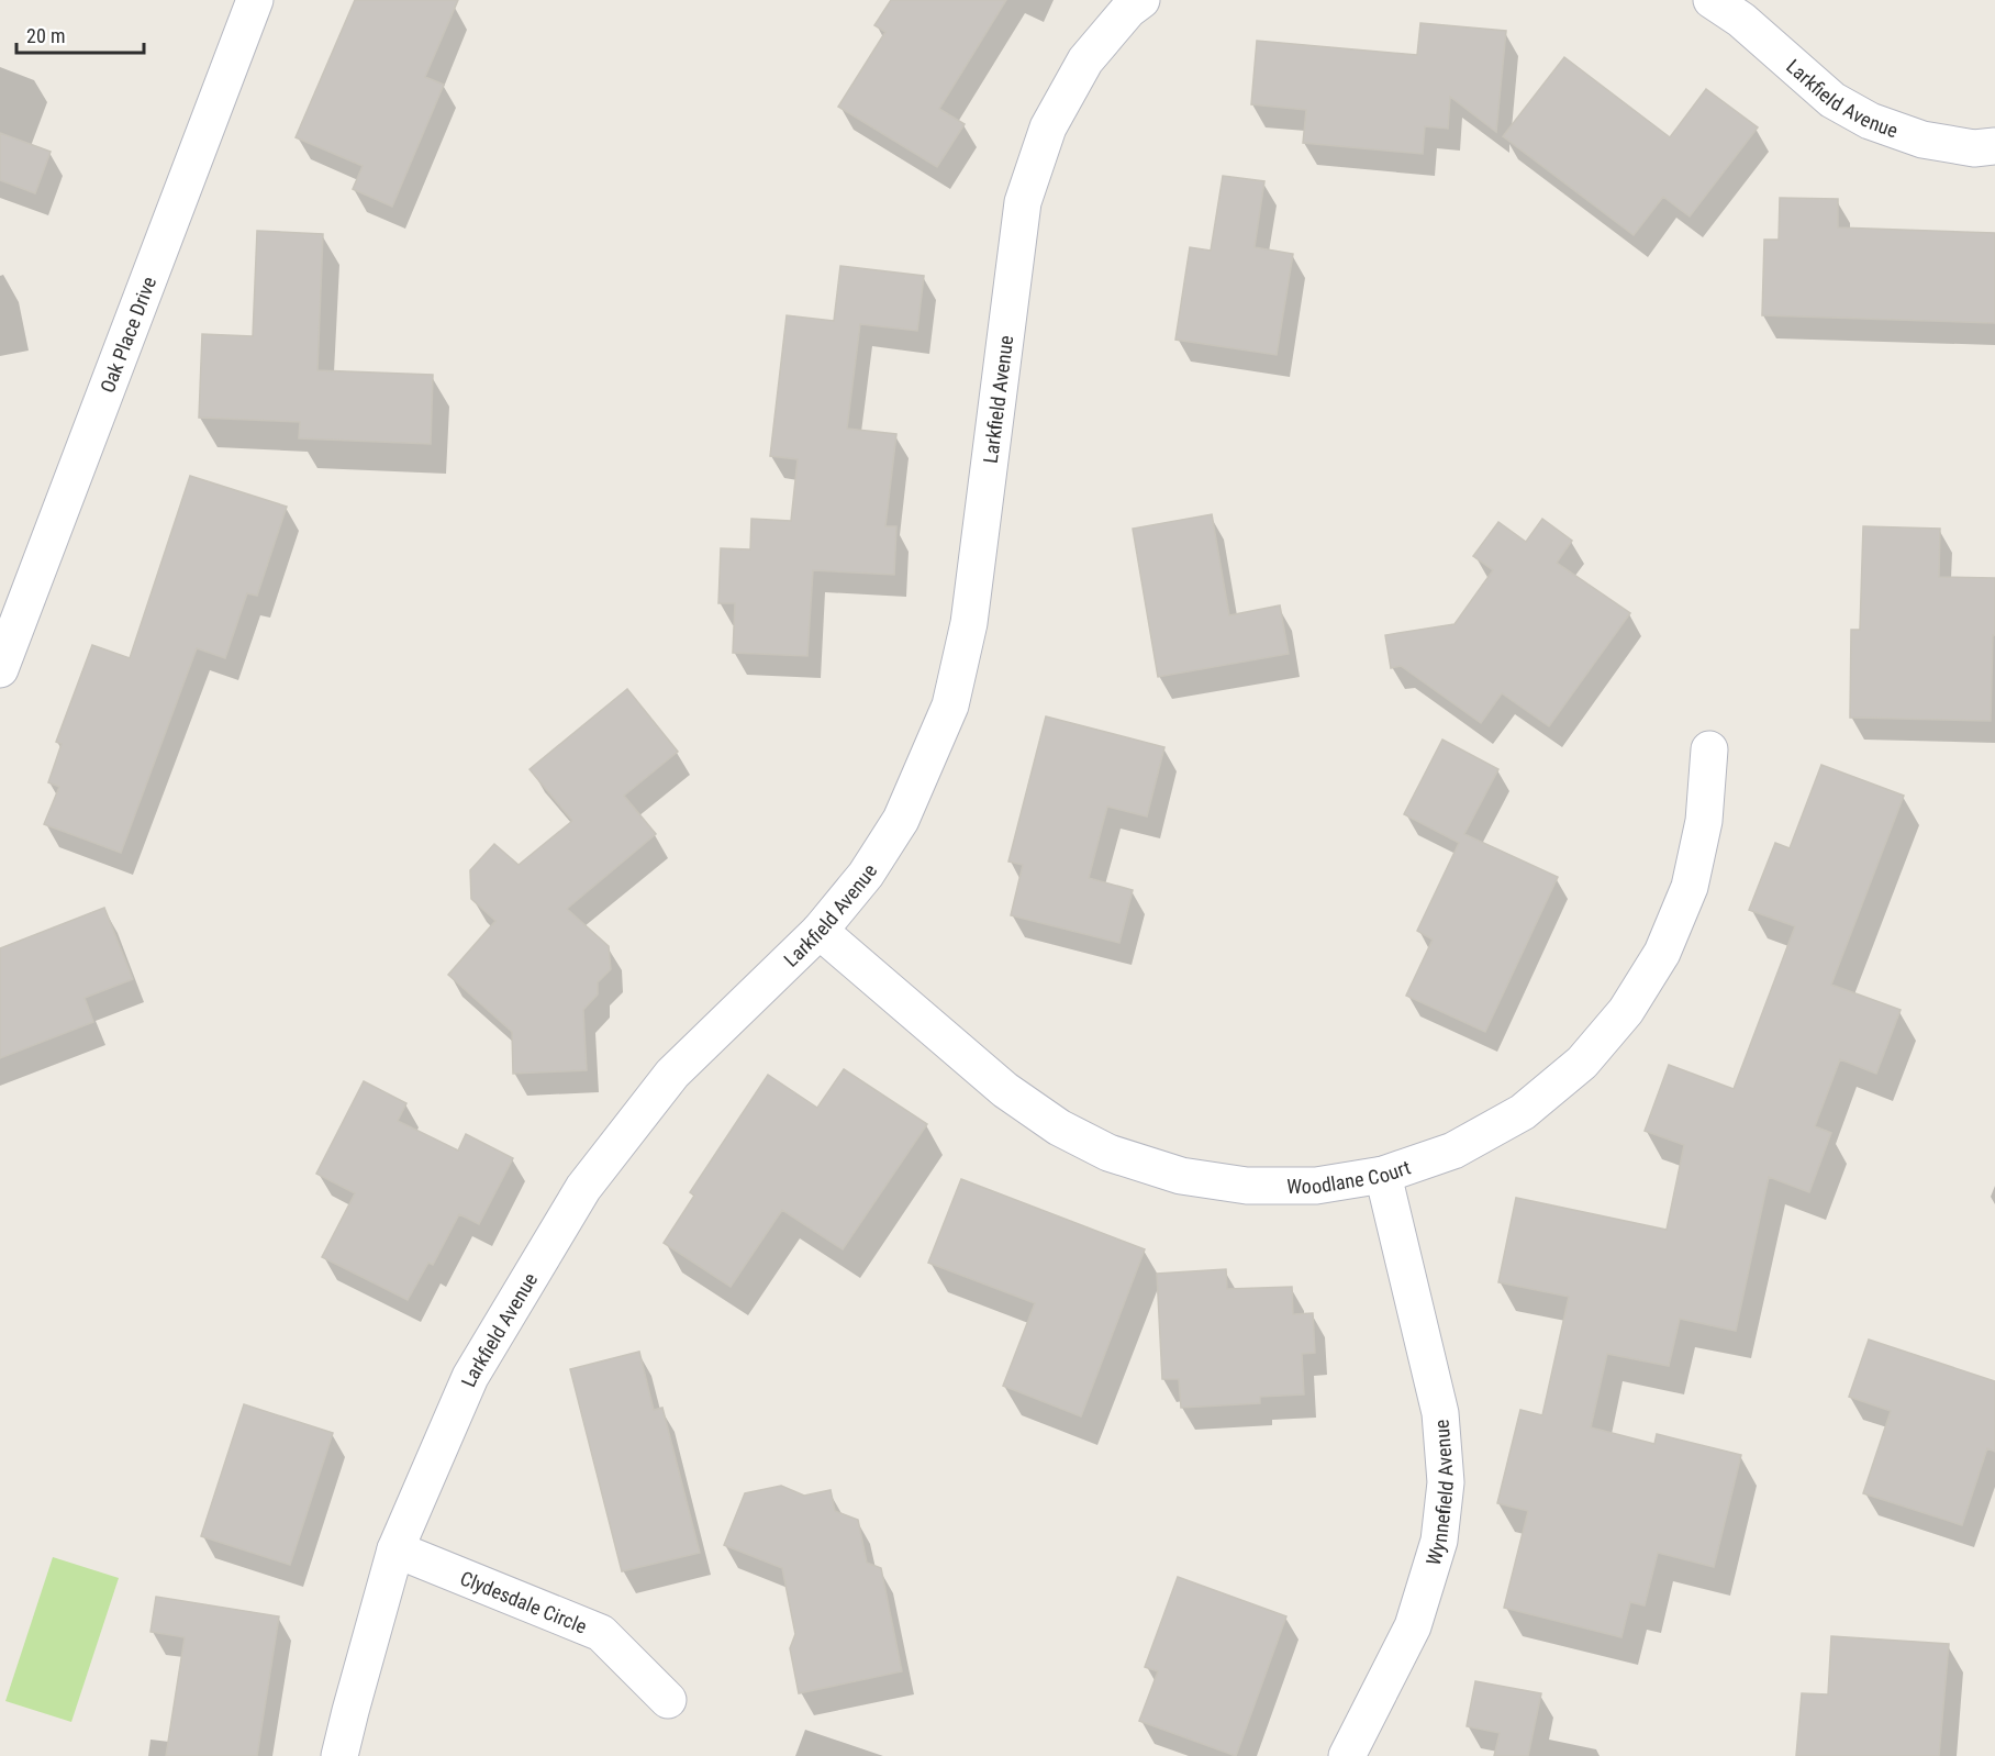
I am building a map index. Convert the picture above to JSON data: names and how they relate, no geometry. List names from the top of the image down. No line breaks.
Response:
{"streets":{"street":["Larkfield Avenue","Oak Place Drive","Woodlane Court","Wynnefield Avenue","Clydesdale Circle"]},"crossings":[["Larkfield Avenue","Woodlane Court"],["Larkfield Avenue","Clydesdale Circle"],["Woodlane Court","Wynnefield Avenue"]],"scale_bar":"20 m"}
